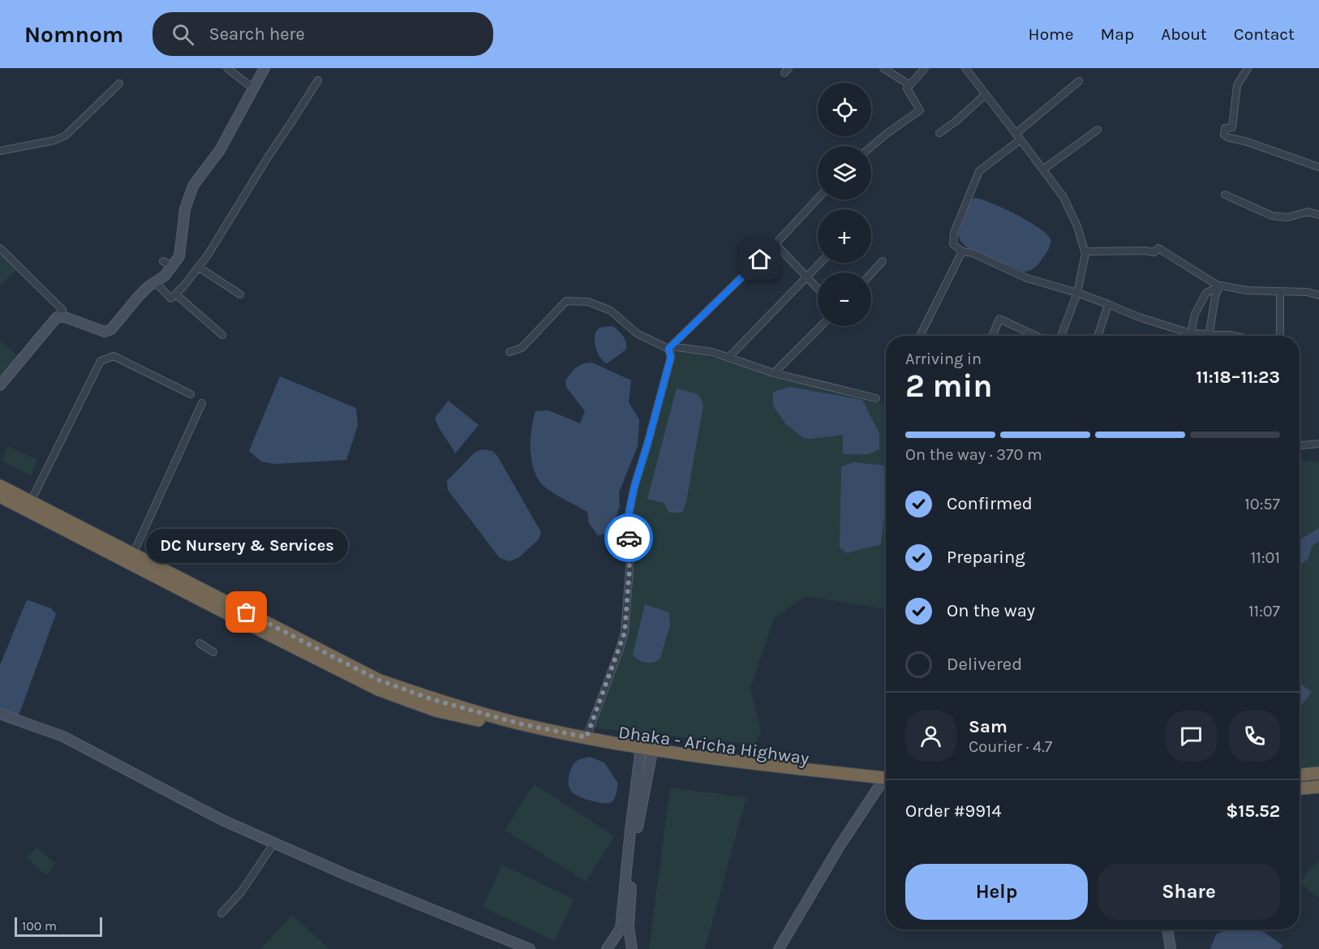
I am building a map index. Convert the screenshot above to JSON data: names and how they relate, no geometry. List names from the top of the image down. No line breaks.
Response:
{"streets":{"highway":["Dhaka - Aricha Highway"]},"places":["DC Nursery & Services"],"scale_bar":"100 m","page":{"header":"Nomnom","search":"Search here","nav":["Home","Map","About","Contact"],"map_buttons":["+","−"],"heading":["2 min","Arriving in","11:18–11:23"],"panel":["Sam","Courier · 4.7","Order #9914","$15.52"],"bar":"On the way · 370 m","list":[["Confirmed","10:57"],["Preparing","11:01"],["On the way","11:07"],"Delivered"],"bubble":"DC Nursery & Services","buttons":["Help","Share"],"scale":"100 m"}}
